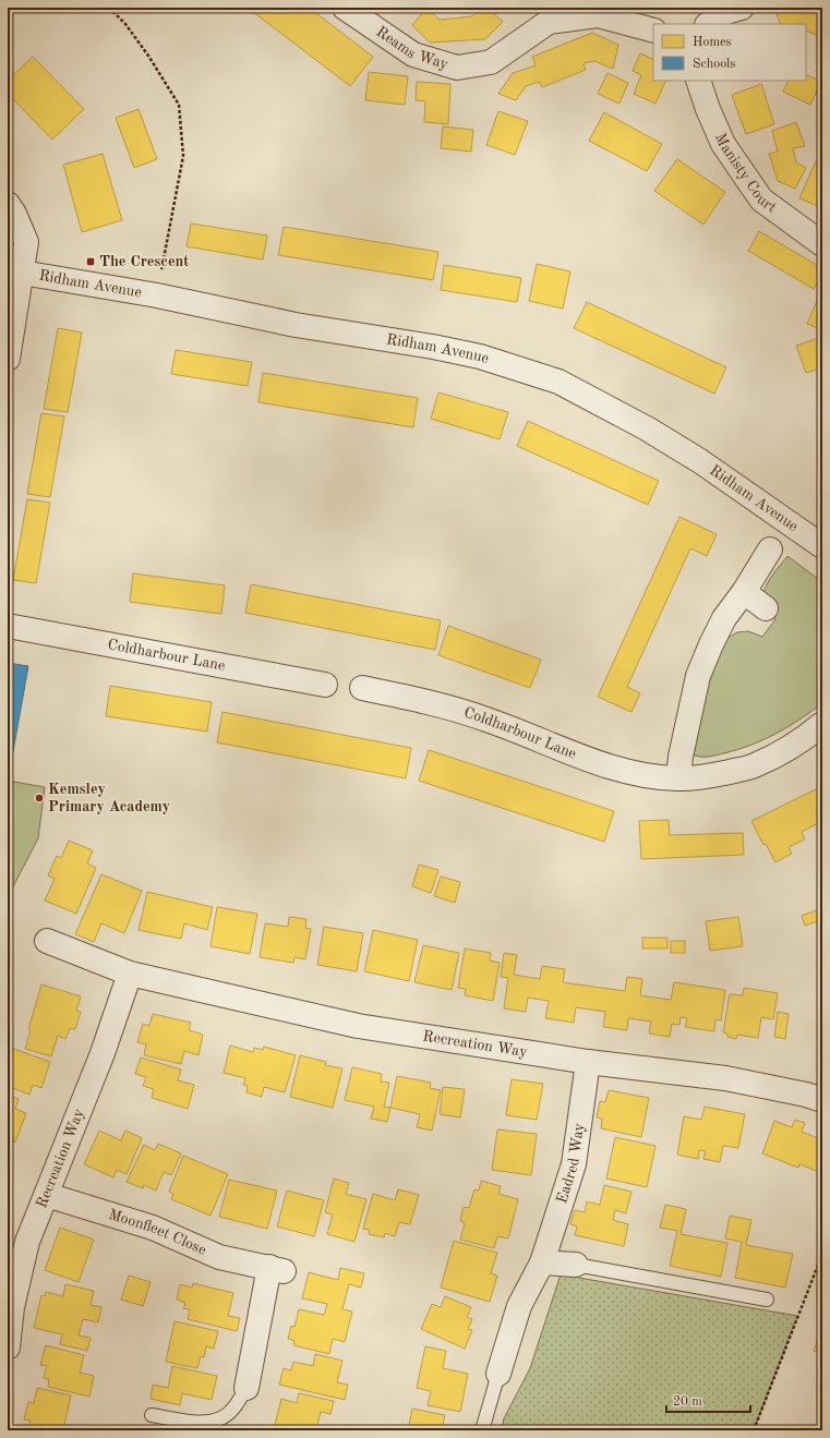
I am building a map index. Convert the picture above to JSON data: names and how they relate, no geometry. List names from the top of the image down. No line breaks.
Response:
{"streets":{"street":["Reams Way","Manisty Court","Ridham Avenue","Coldharbour Lane","Recreation Way","Eadred Way","Moonfleet Close"]},"crossings":[["Recreation Way","Eadred Way"],["Recreation Way","Moonfleet Close"]],"places":{"transit":["The Crescent"],"other":["Kemsley Primary Academy"]},"legend":["Homes","Schools"],"scale_bar":"20 m"}
